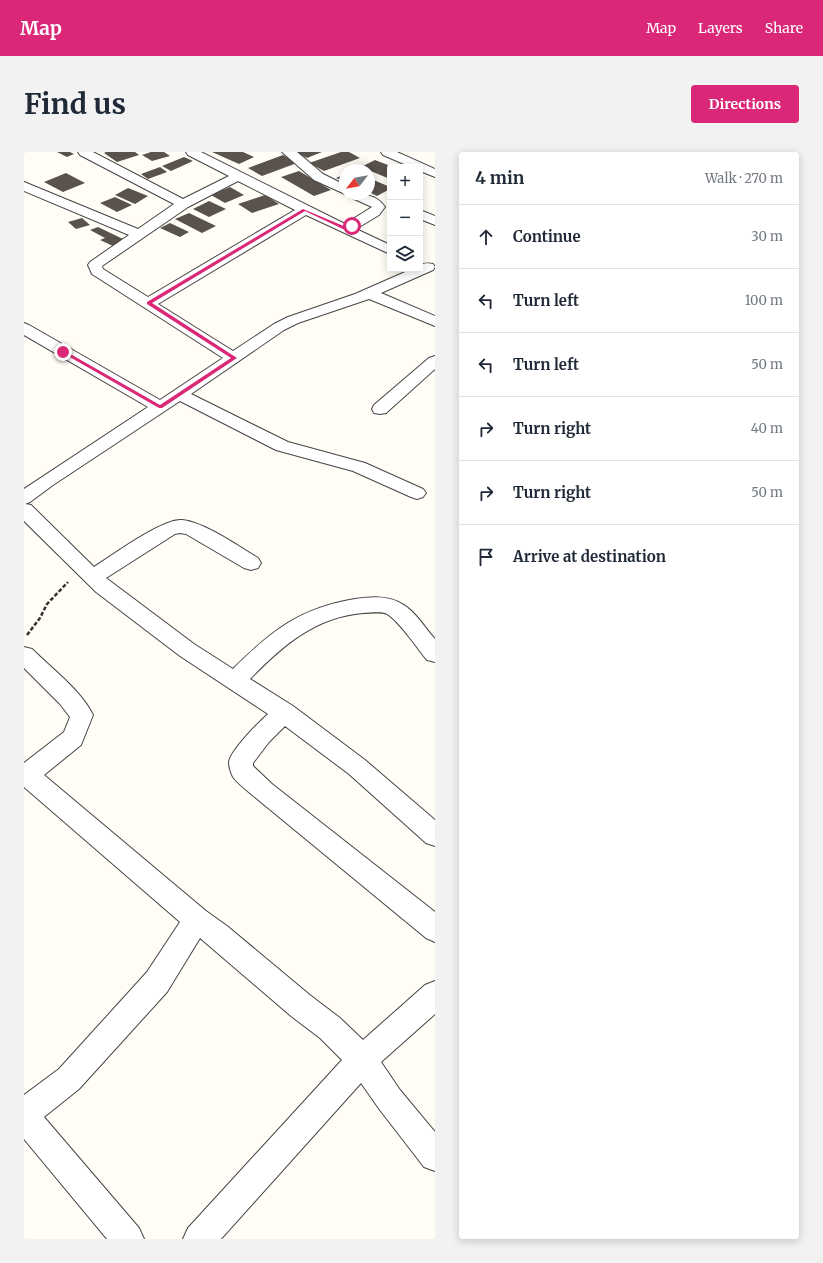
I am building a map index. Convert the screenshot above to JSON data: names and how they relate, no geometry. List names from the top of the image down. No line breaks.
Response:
{"north":"bottom left","page":{"header":"Map","nav":["Map","Layers","Share"],"buttons":"Directions","title":"Find us","heading":["4 min","Walk · 270 m"],"map_buttons":["+","−"],"list":[["Continue","30 m"],["Turn left","100 m"],["Turn left","50 m"],["Turn right","40 m"],["Turn right","50 m"],"Arrive at destination"]}}
